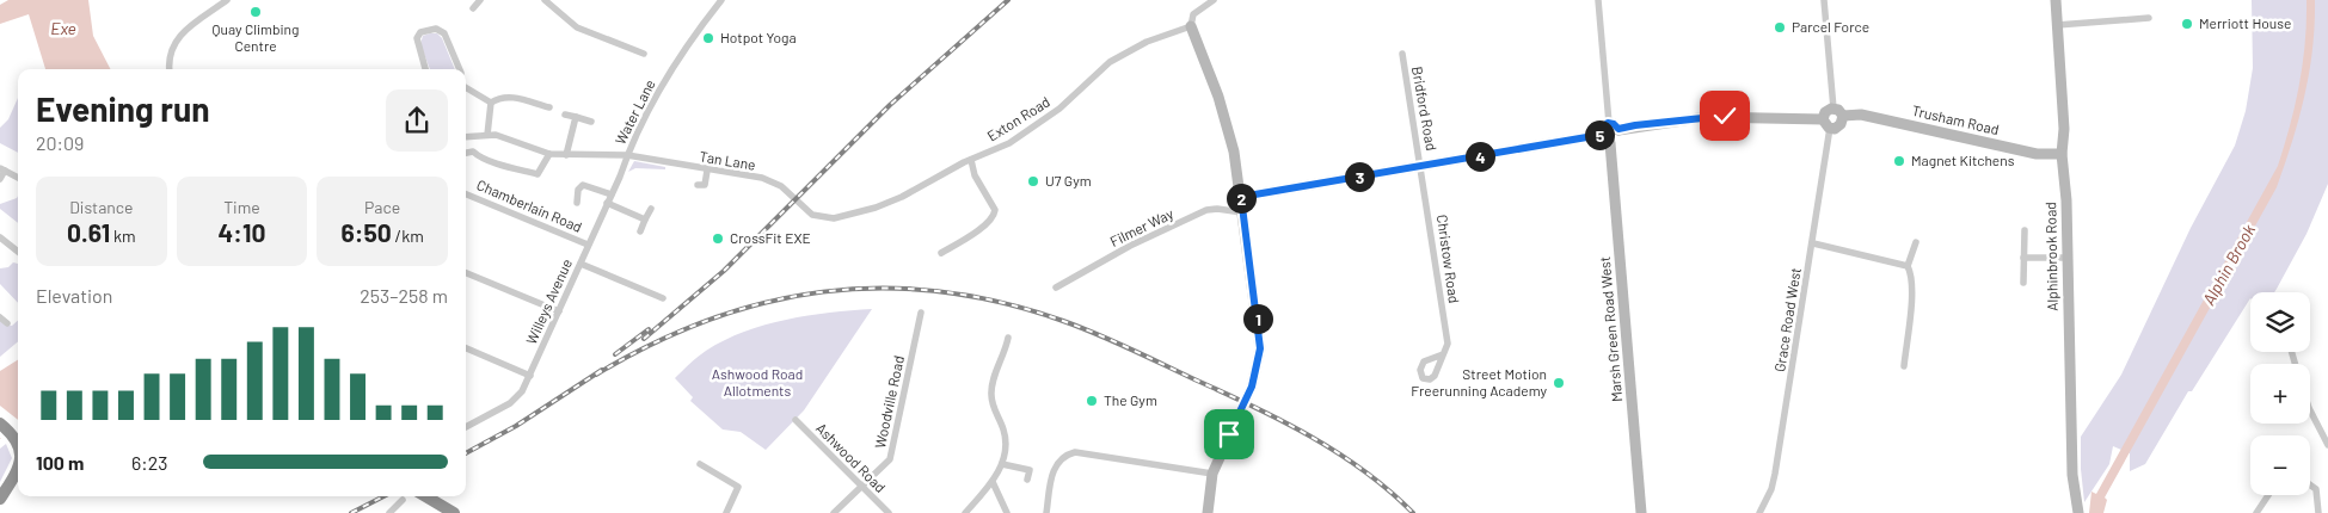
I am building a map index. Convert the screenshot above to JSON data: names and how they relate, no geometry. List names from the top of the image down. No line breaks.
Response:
{"streets":{"street":["Bridford Road","Water Lane","Exton Road","Trusham Road","Tan Lane","Chamberlain Road","Filmer Way","Alphinbrook Road","Christow Road","Willeys Avenue","Grace Road West","Marsh Green Road West","Woodville Road","Ashwood Road"]},"crossings":[["Bridford Road","Christow Road"],["Water Lane","Tan Lane"],["Water Lane","Willeys Avenue"],["Exton Road","Tan Lane"],["Trusham Road","Alphinbrook Road"],["Trusham Road","Grace Road West"],["Tan Lane","Willeys Avenue"],["Chamberlain Road","Willeys Avenue"],["Woodville Road","Ashwood Road"]],"water":["Exe","Alphin Brook"],"parks":["Ashwood Road Allotments"],"places":["Quay Climbing Centre","Merriott House","Parcel Force","Hotpot Yoga","Magnet Kitchens","U7 Gym","CrossFit EXE","Street Motion Freerunning Academy","The Gym"],"page":{"heading":["Evening run","20:09"],"pins":["5","4","3","2","1"],"stats":[["Distance","0.61 km"],["Time","4:10"],["Pace","6:50 /km"]],"chart":["Elevation","253–258 m"],"map_buttons":["+","−"],"list":[{"name":"100 m","note":"6:23"}]}}
